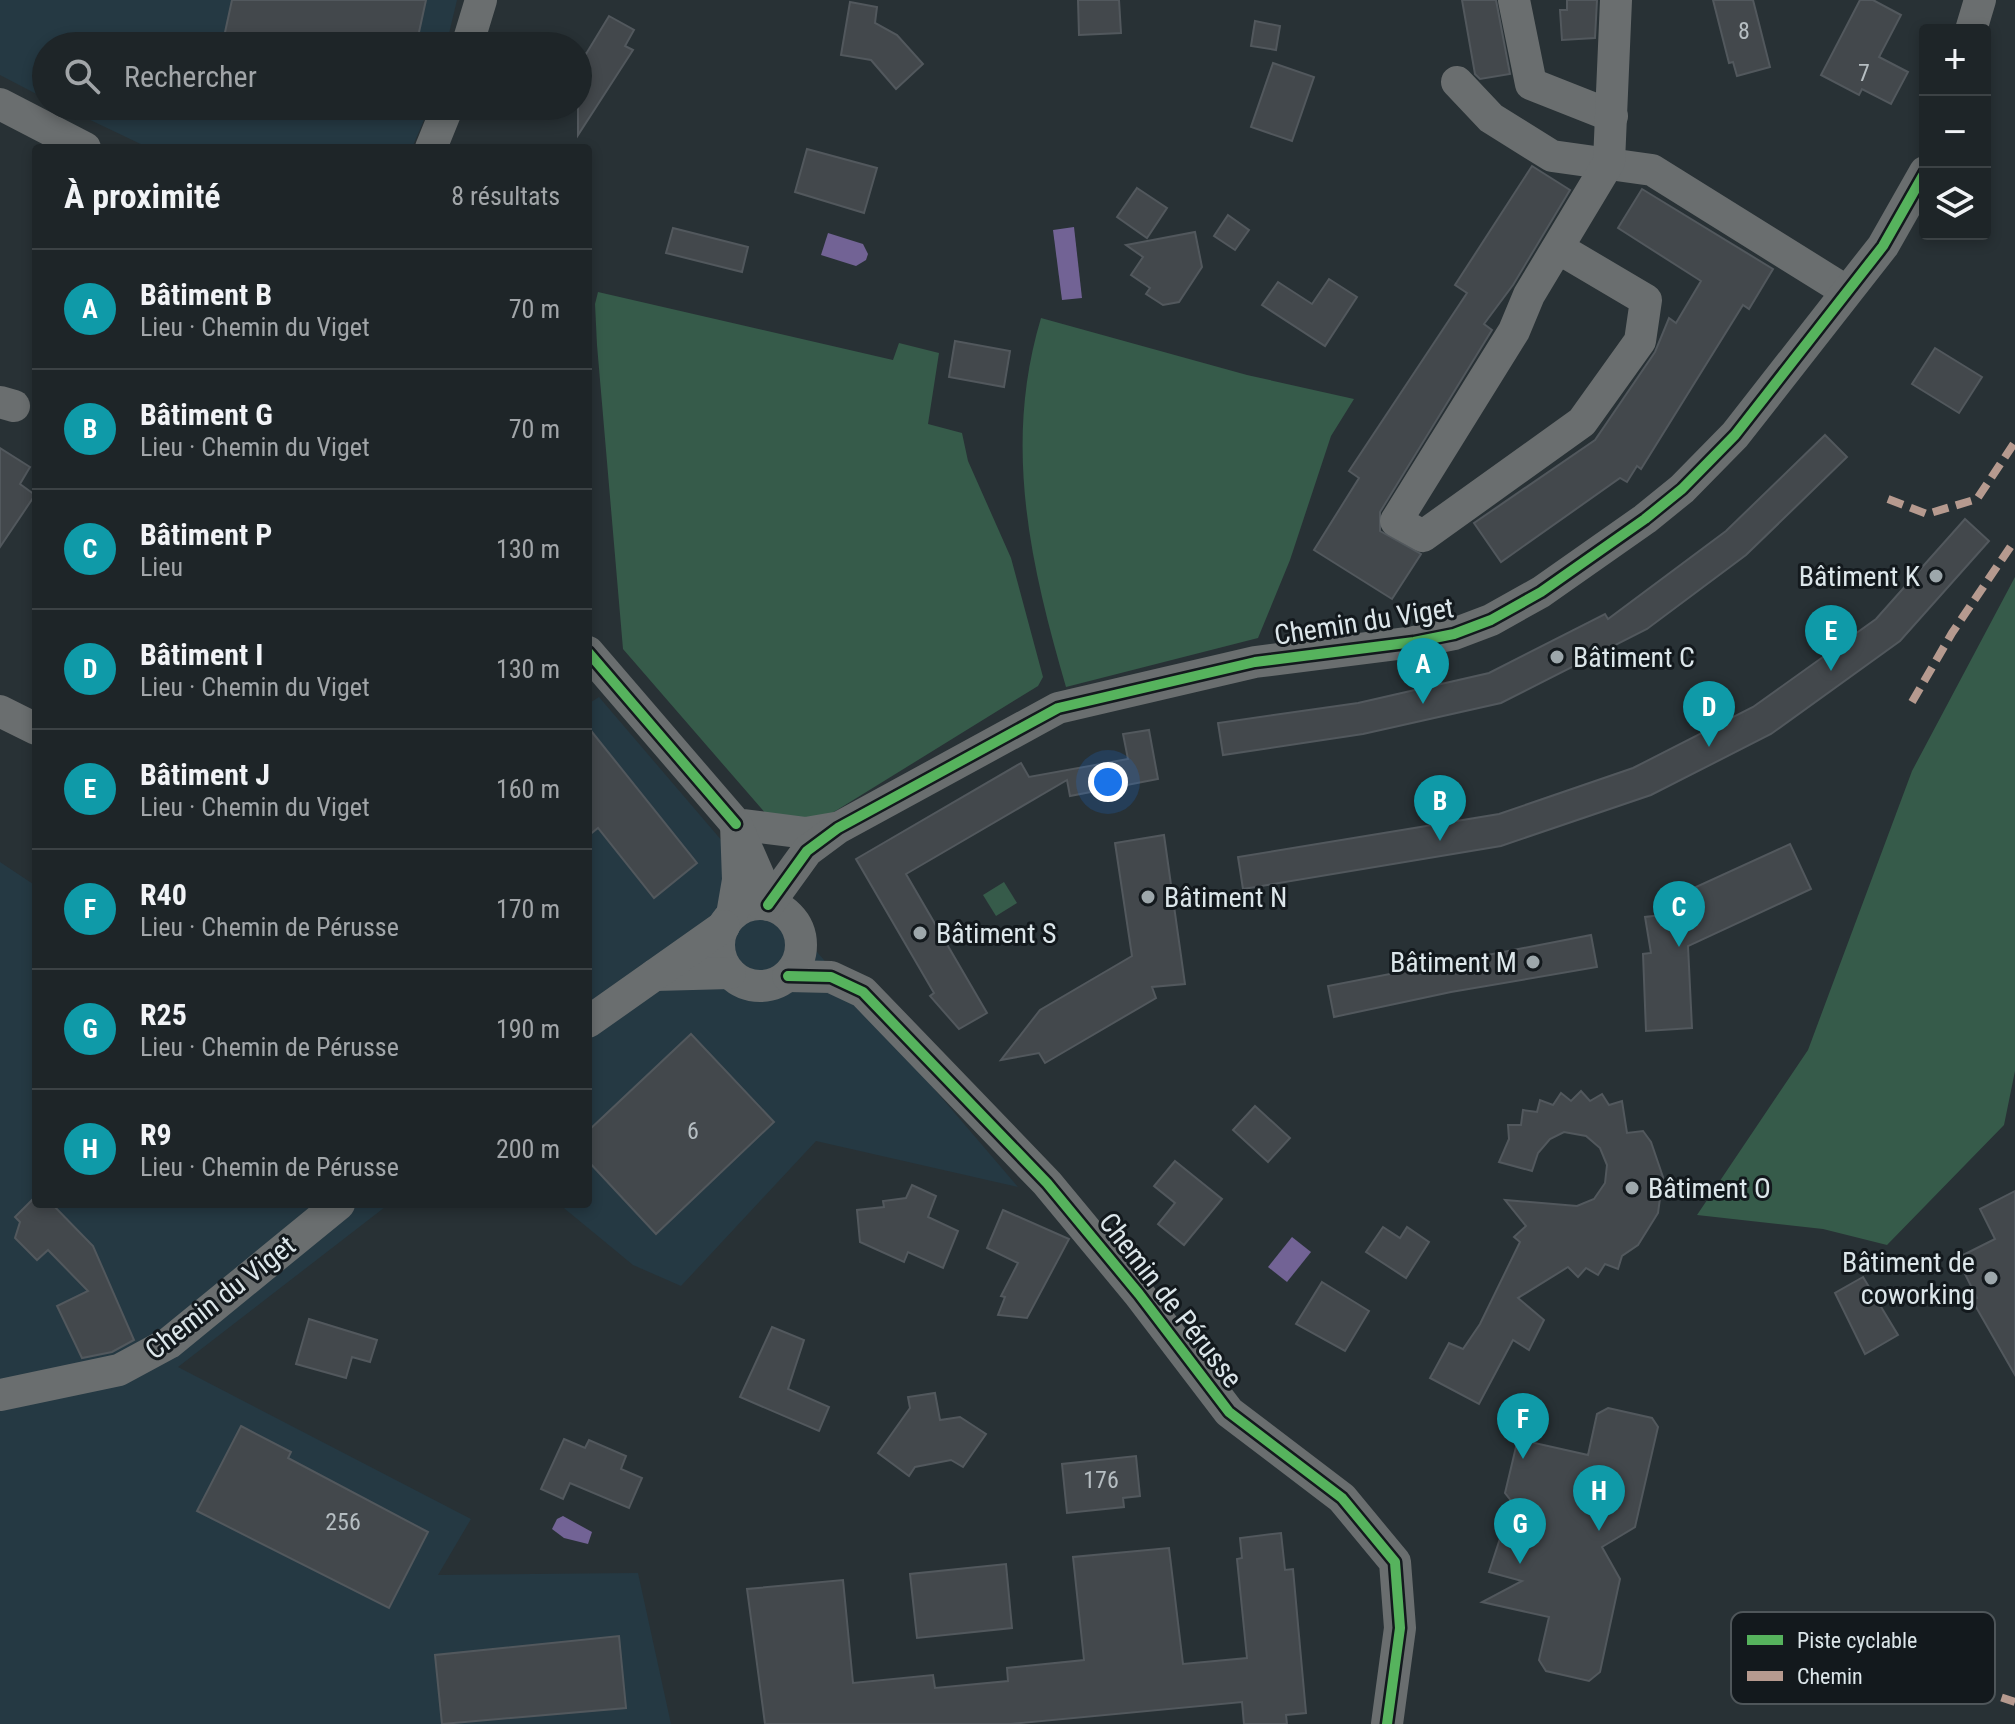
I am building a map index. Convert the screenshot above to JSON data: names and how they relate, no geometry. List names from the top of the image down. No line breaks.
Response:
{"streets":{"street":["Chemin du Viget","Chemin de Pérusse"]},"places":["Bâtiment K","Bâtiment C","Bâtiment N","Bâtiment S","Bâtiment M","Bâtiment O","Bâtiment de coworking"],"house_numbers":["8","7","6","176","256"],"legend":["Piste cyclable","Chemin"],"page":{"map_buttons":["+","−"],"search":"Rechercher","heading":["À proximité","8 résultats"],"list":[{"mark":"A","name":"Bâtiment B","note":"Lieu · Chemin du Viget","value":"70 m"},{"mark":"B","name":"Bâtiment G","note":"Lieu · Chemin du Viget","value":"70 m"},{"mark":"C","name":"Bâtiment P","note":"Lieu","value":"130 m"},{"mark":"D","name":"Bâtiment I","note":"Lieu · Chemin du Viget","value":"130 m"},{"mark":"E","name":"Bâtiment J","note":"Lieu · Chemin du Viget","value":"160 m"},{"mark":"F","name":"R40","note":"Lieu · Chemin de Pérusse","value":"170 m"},{"mark":"G","name":"R25","note":"Lieu · Chemin de Pérusse","value":"190 m"},{"mark":"H","name":"R9","note":"Lieu · Chemin de Pérusse","value":"200 m"}],"pins":["E","A","D","B","C","F","H","G"]}}
